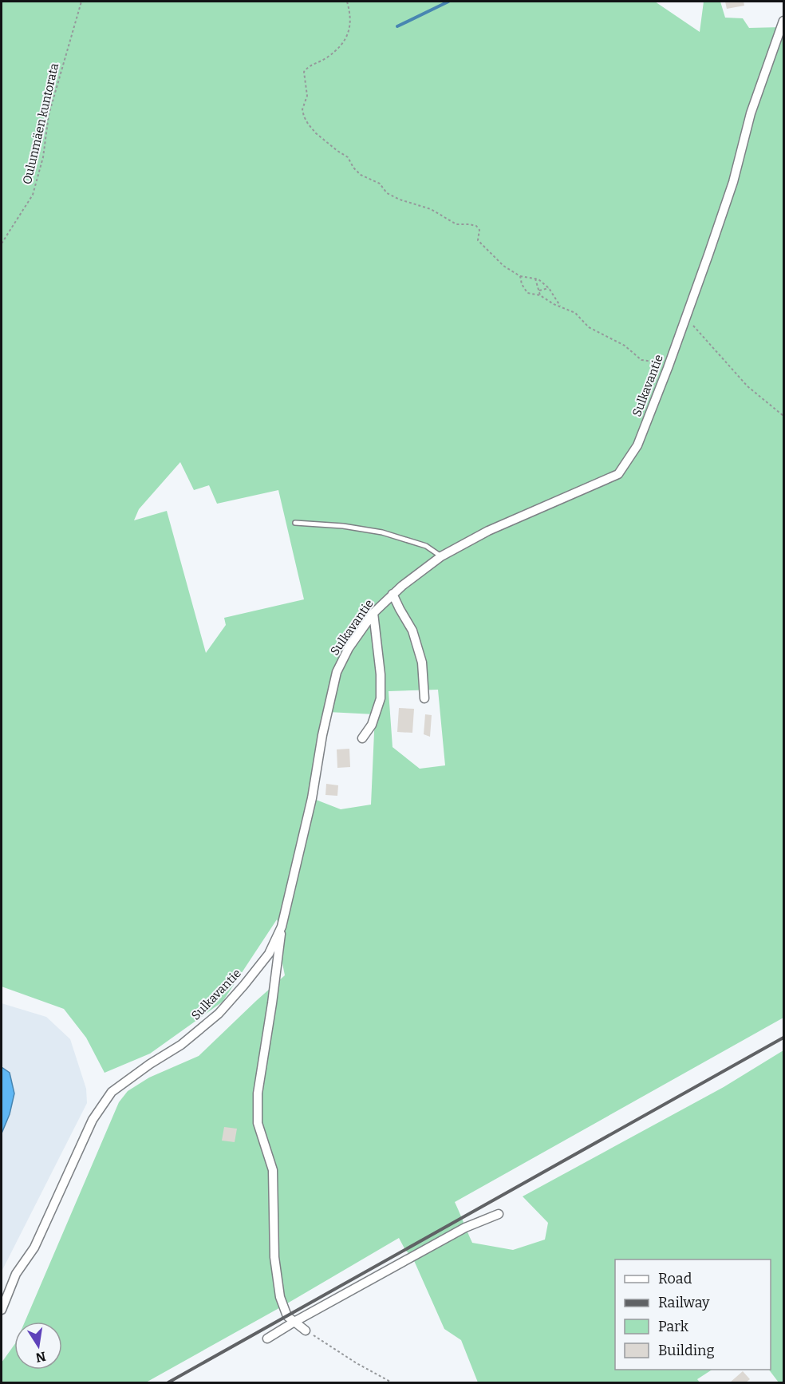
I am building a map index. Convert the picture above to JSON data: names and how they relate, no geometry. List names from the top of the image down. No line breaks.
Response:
{"streets":{"street":["Sulkavantie"],"path":["Oulunmäen kuntorata"]},"legend":["Road","Railway","Park","Building"],"north":"bottom"}
